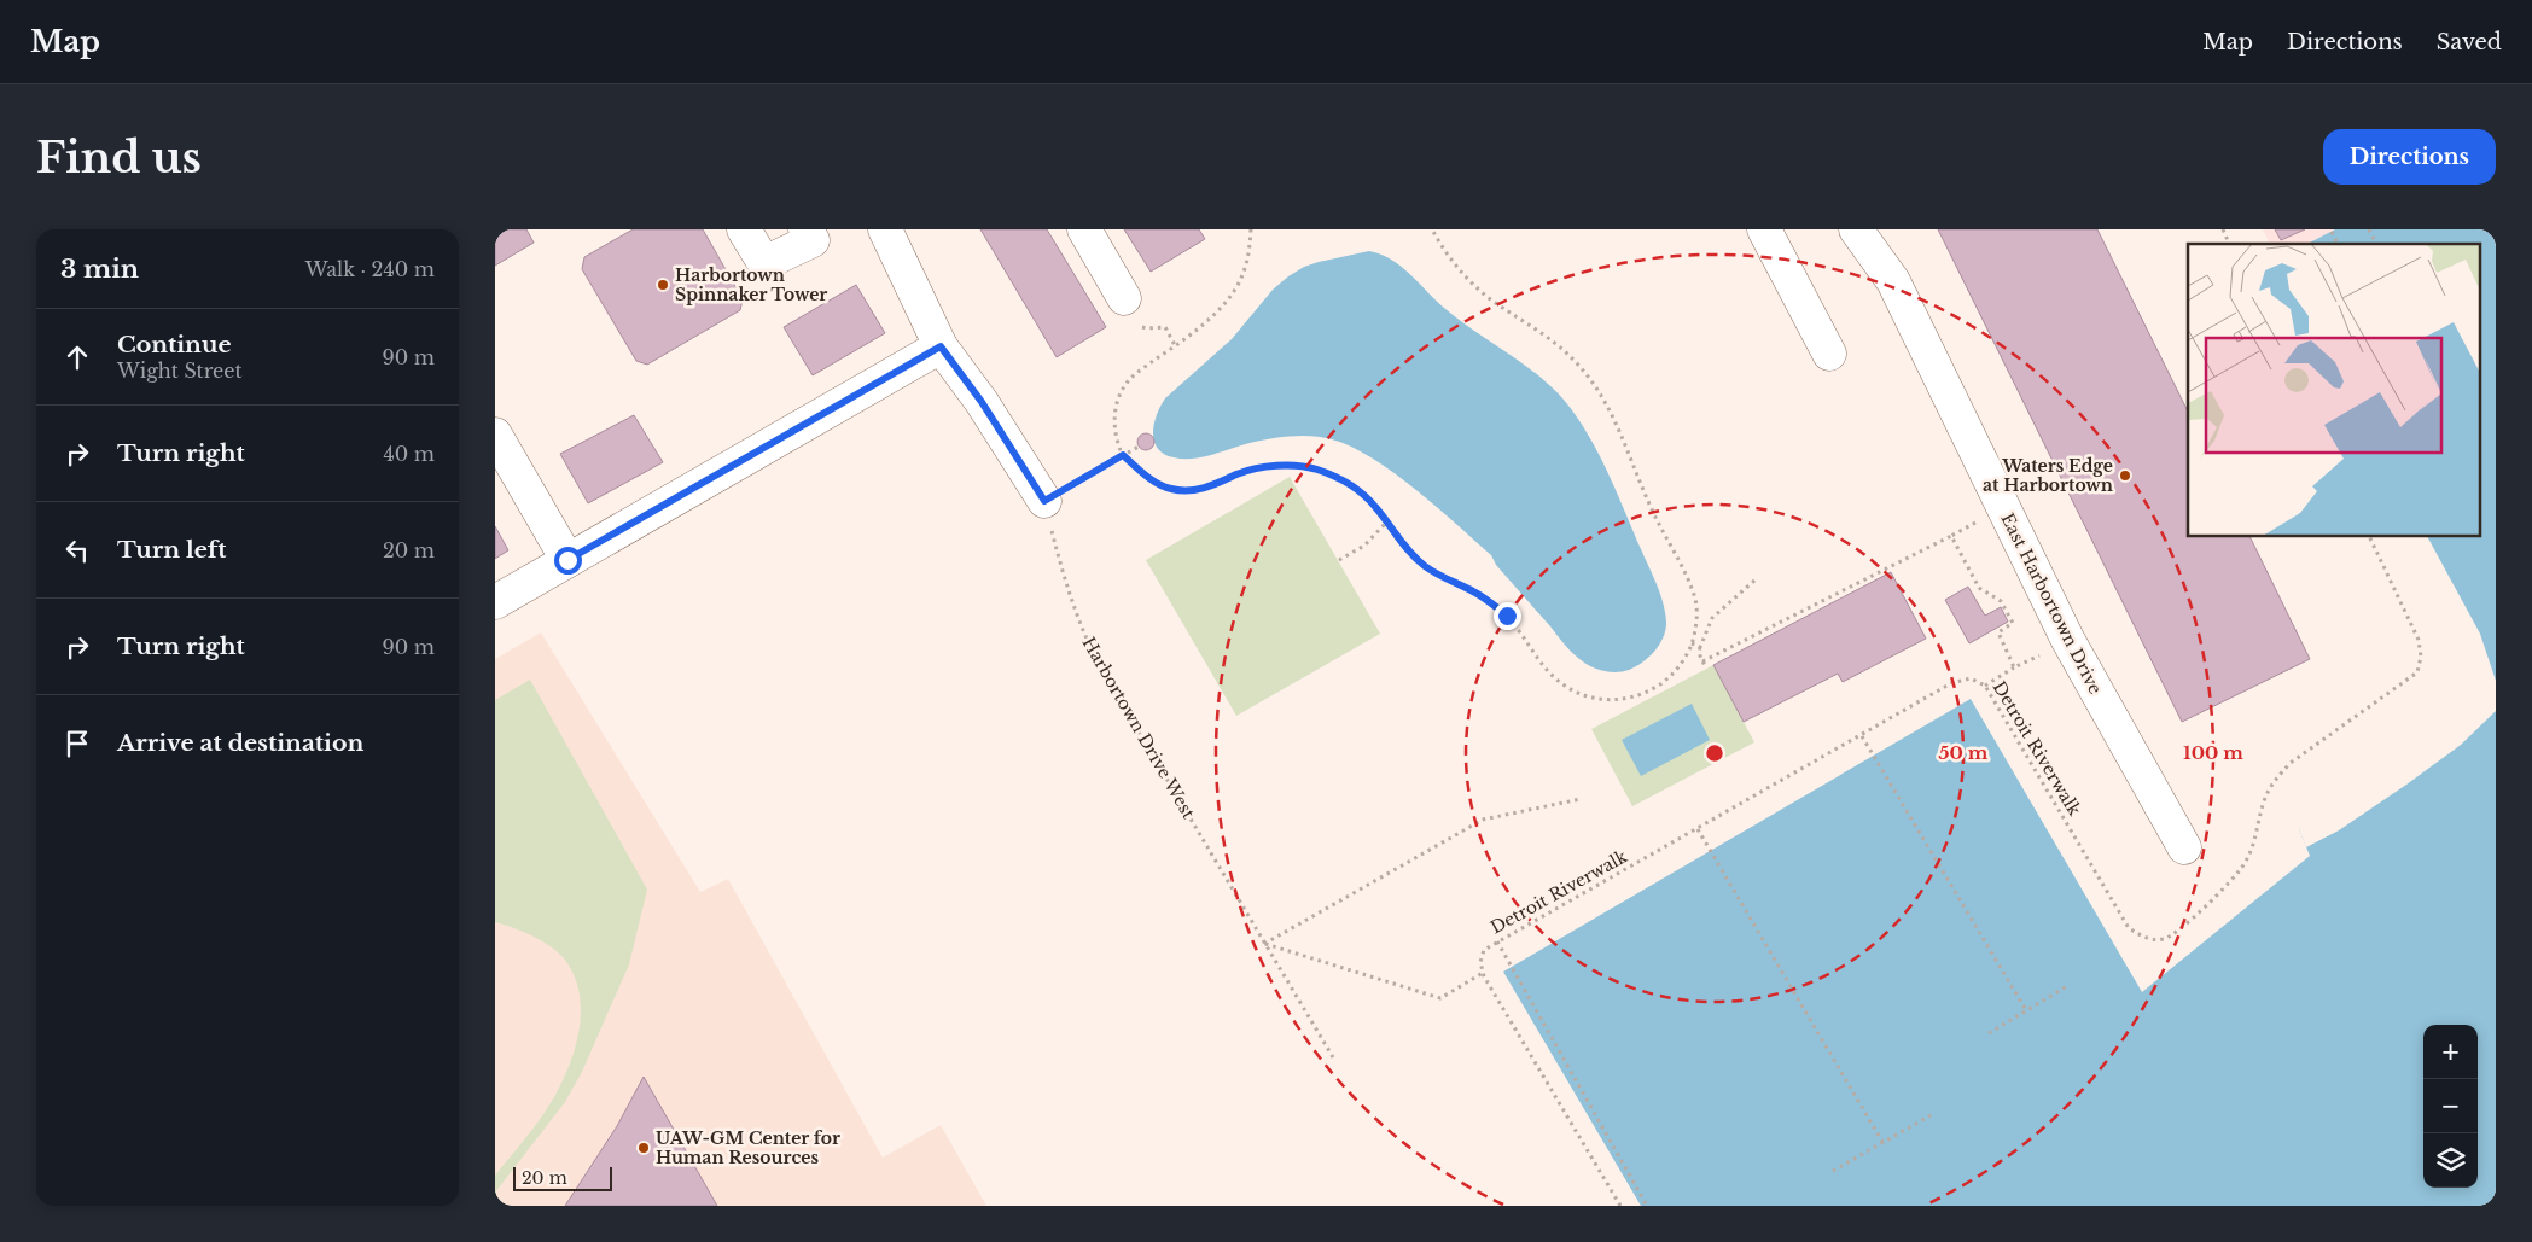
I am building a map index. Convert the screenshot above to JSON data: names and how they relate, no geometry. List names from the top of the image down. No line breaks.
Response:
{"streets":{"street":["East Harbortown Drive"],"path":["Harbortown Drive West","Detroit Riverwalk"]},"places":["Harbortown Spinnaker Tower","Waters Edge at Harbortown","UAW-GM Center for Human Resources"],"scale_bar":"20 m","page":{"header":"Map","nav":["Map","Directions","Saved"],"buttons":"Directions","title":"Find us","heading":["3 min","Walk · 240 m"],"list":[["Continue","Wight Street","90 m"],["Turn right","40 m"],["Turn left","20 m"],["Turn right","90 m"],"Arrive at destination"],"map_buttons":["+","−"],"scale":"20 m"},"rings":["50 m","100 m"]}
